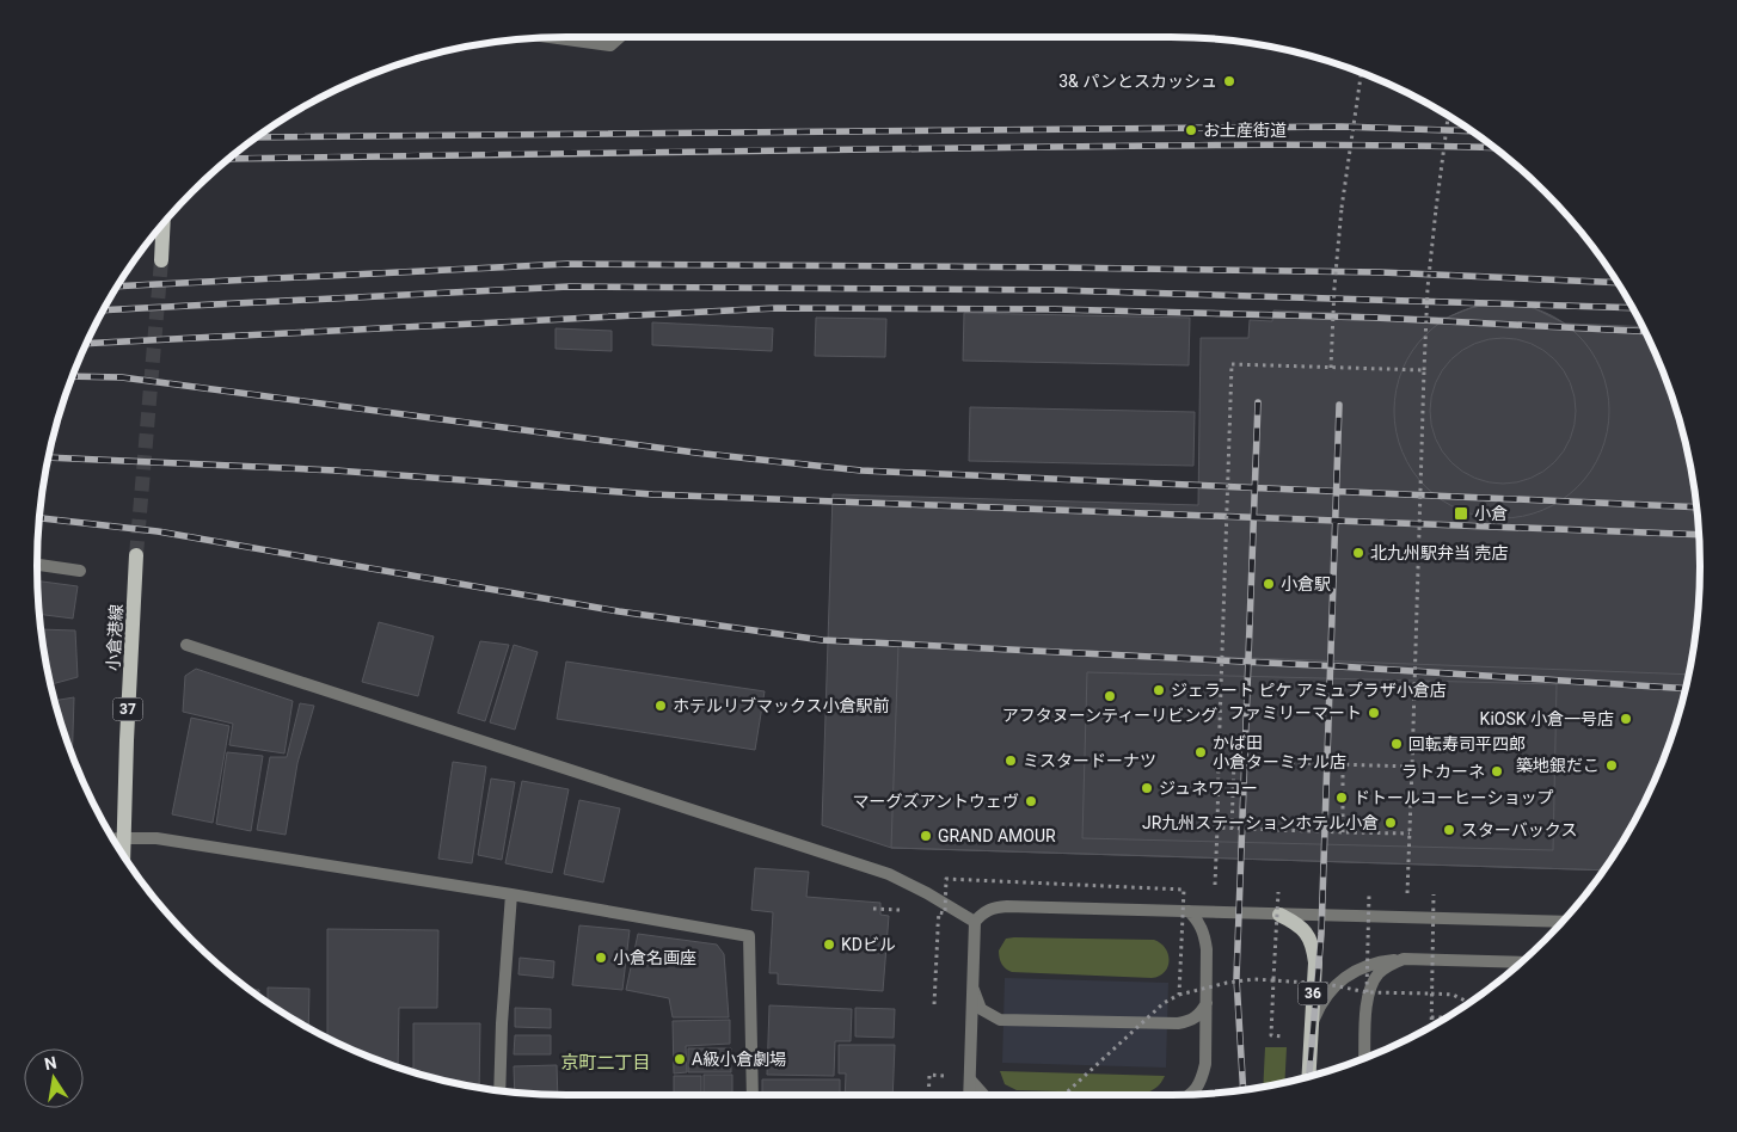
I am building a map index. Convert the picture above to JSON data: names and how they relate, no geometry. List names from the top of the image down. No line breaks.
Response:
{"streets":{"main road":["小倉港線","37","36"]},"districts":["京町二丁目"],"places":{"other":["3& パンとスカッシュ","お土産街道","北九州駅弁当 売店","小倉駅","ジェラート ピケ アミュプラザ小倉店","アフタヌーンティーリビング","ホテルリブマックス小倉駅前","ファミリーマート","KiOSK 小倉一号店","回転寿司平四郎","かば田 小倉ターミナル店","ミスタードーナツ","築地銀だこ","ラトカーネ","ジュネワコー","ドトールコーヒーショップ","マーグズアントウェヴ","JR九州ステーションホテル小倉","スターバックス","GRAND AMOUR","KDビル","小倉名画座","A級小倉劇場"],"transit":["小倉"]},"north":"top"}
